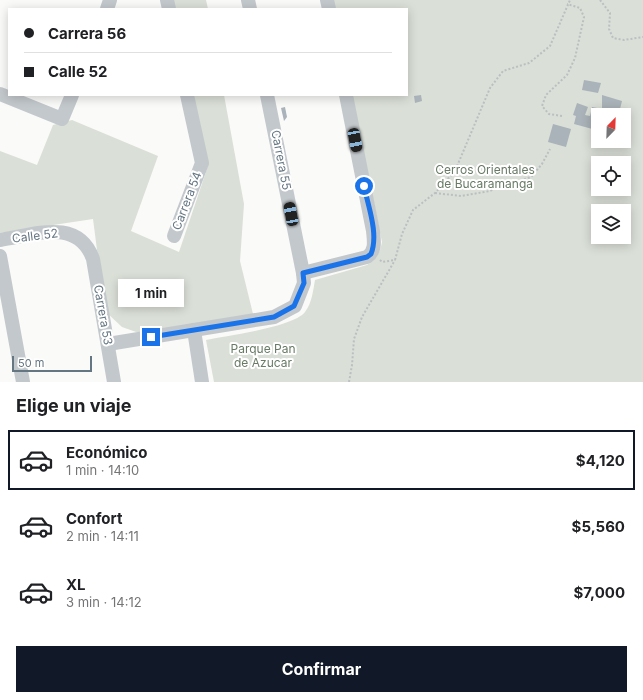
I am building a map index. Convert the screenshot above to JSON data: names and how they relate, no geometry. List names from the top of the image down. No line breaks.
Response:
{"streets":{"street":["Carrera 55","Carrera 54","Calle 52","Carrera 53"]},"crossings":[["Calle 52","Carrera 53"]],"parks":["Cerros Orientales de Bucaramanga","Parque Pan de Azucar"],"scale_bar":"50 m","north":"top right","page":{"banner":["Carrera 56","Calle 52"],"bubble":"1 min","scale":"50 m","heading":"Elige un viaje","list":[{"name":"Económico","note":"1 min · 14:10","value":"$4,120"},{"name":"Confort","note":"2 min · 14:11","value":"$5,560"},{"name":"XL","note":"3 min · 14:12","value":"$7,000"}],"buttons":"Confirmar"}}
